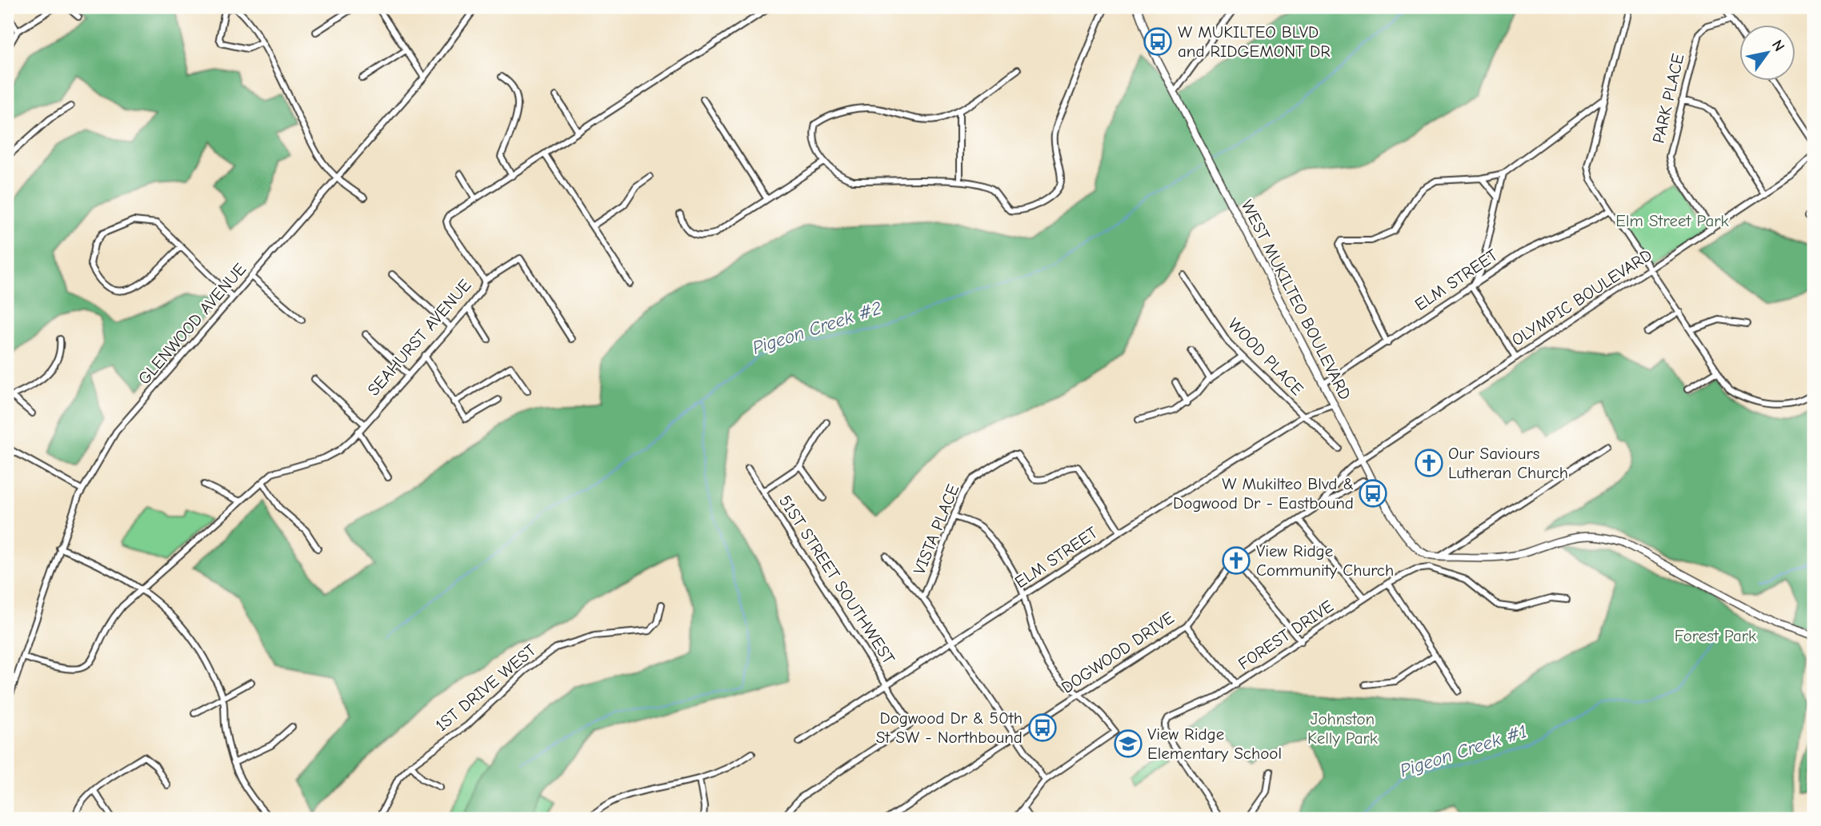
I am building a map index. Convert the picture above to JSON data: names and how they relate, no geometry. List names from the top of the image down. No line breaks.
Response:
{"streets":{"main road":["WEST MUKILTEO BOULEVARD"],"street":["PARK PLACE","ELM STREET","OLYMPIC BOULEVARD","GLENWOOD AVENUE","SEAHURST AVENUE","WOOD PLACE","VISTA PLACE","51ST STREET SOUTHWEST","FOREST DRIVE","DOGWOOD DRIVE","1ST DRIVE WEST"]},"crossings":[["PARK PLACE","OLYMPIC BOULEVARD"],["ELM STREET","WEST MUKILTEO BOULEVARD"],["ELM STREET","WOOD PLACE"],["ELM STREET","VISTA PLACE"],["ELM STREET","51ST STREET SOUTHWEST"],["OLYMPIC BOULEVARD","WEST MUKILTEO BOULEVARD"],["OLYMPIC BOULEVARD","DOGWOOD DRIVE"],["WEST MUKILTEO BOULEVARD","DOGWOOD DRIVE"],["GLENWOOD AVENUE","SEAHURST AVENUE"]],"water":["Pigeon Creek #2","Pigeon Creek #1"],"parks":["Elm Street Park","Forest Park","Johnston Kelly Park"],"places":{"bus stop":["W MUKILTEO BLVD and RIDGEMONT DR","W Mukilteo Blvd & Dogwood Dr - Eastbound","Dogwood Dr & 50th St SW - Northbound"],"church":["Our Saviours Lutheran Church","View Ridge Community Church"],"school or university":["View Ridge Elementary School"]},"north":"top right"}
